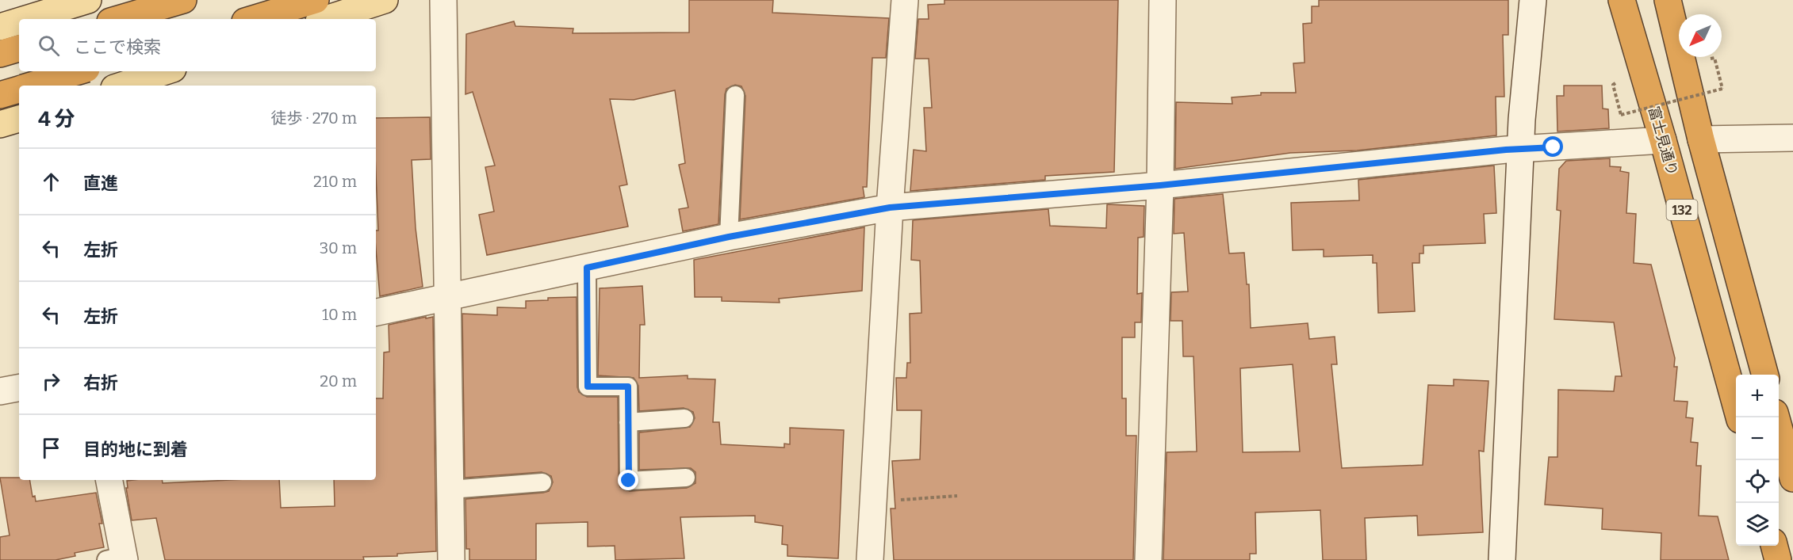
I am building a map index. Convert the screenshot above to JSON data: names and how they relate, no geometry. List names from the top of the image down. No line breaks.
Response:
{"streets":{"highway":["富士見通り","132"]},"north":"bottom left","page":{"search":"ここで検索","heading":["4 分","徒歩 · 270 m"],"list":[["直進","210 m"],["左折","30 m"],["左折","10 m"],["右折","20 m"],"目的地に到着"],"map_buttons":["+","−"]}}
